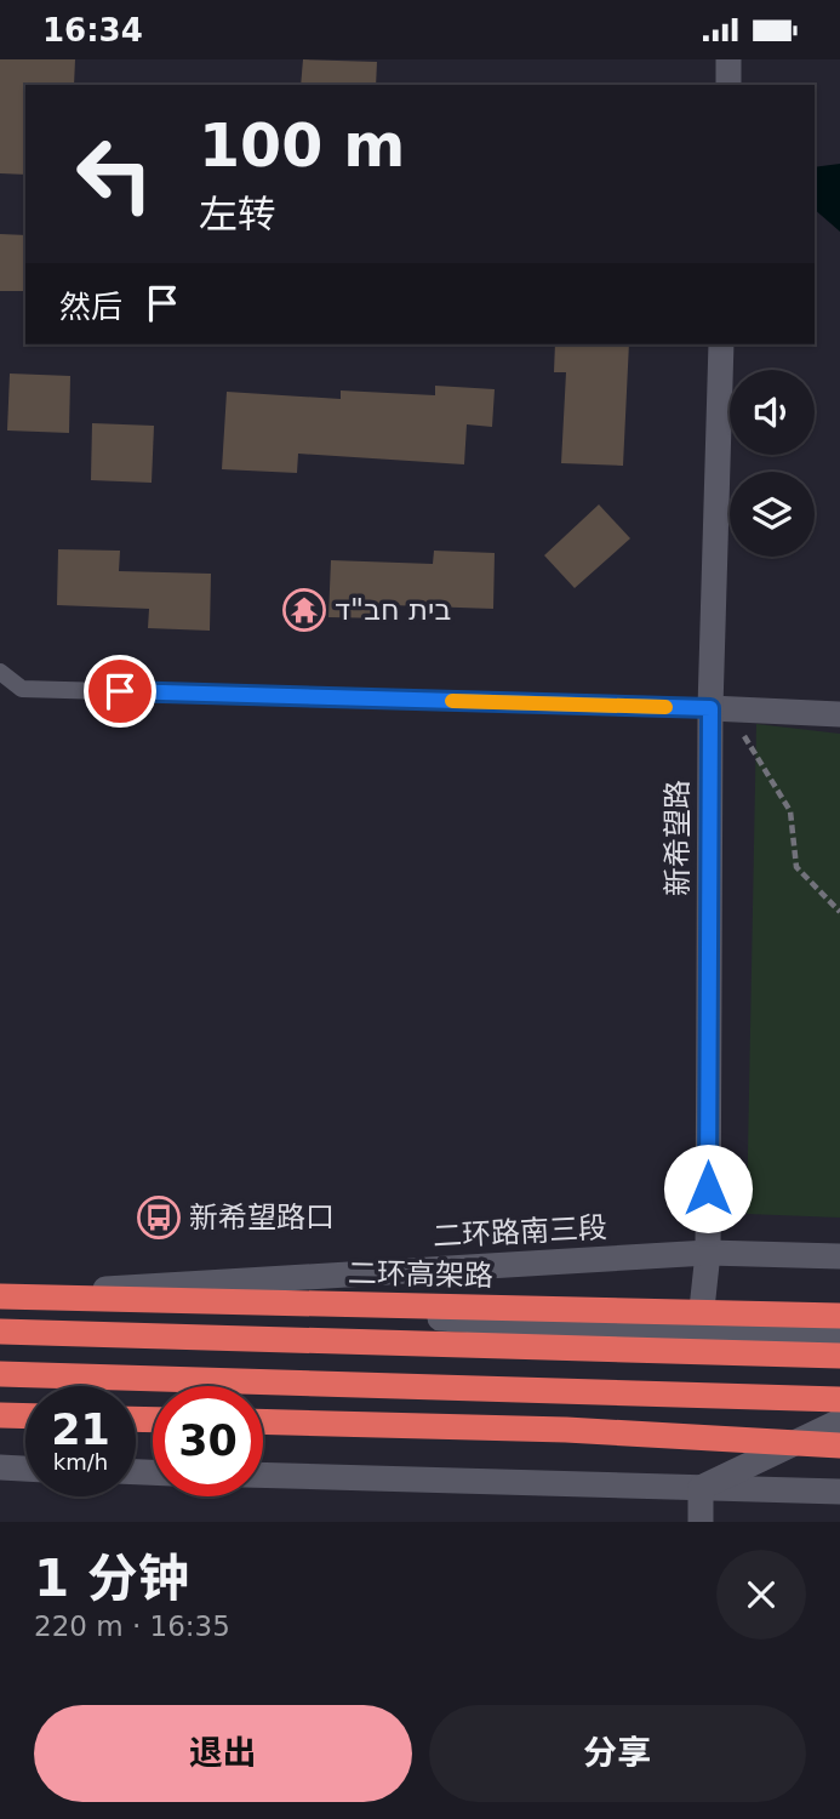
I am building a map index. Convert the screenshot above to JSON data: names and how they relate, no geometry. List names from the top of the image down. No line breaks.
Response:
{"streets":{"highway":["二环高架路"],"main road":["新希望路","二环路南三段"]},"crossings":[["新希望路","二环路南三段"],["二环路南三段","二环高架路"]],"places":{"temple":["בית חב\"ד"],"bus stop":["新希望路口"]},"page":{"status":"16:34","turn":["100 m","左转"],"then":"然后","speed":"21 km/h","limit":"30","heading":["1 分钟","220 m · 16:35"],"buttons":["退出","分享"]}}
